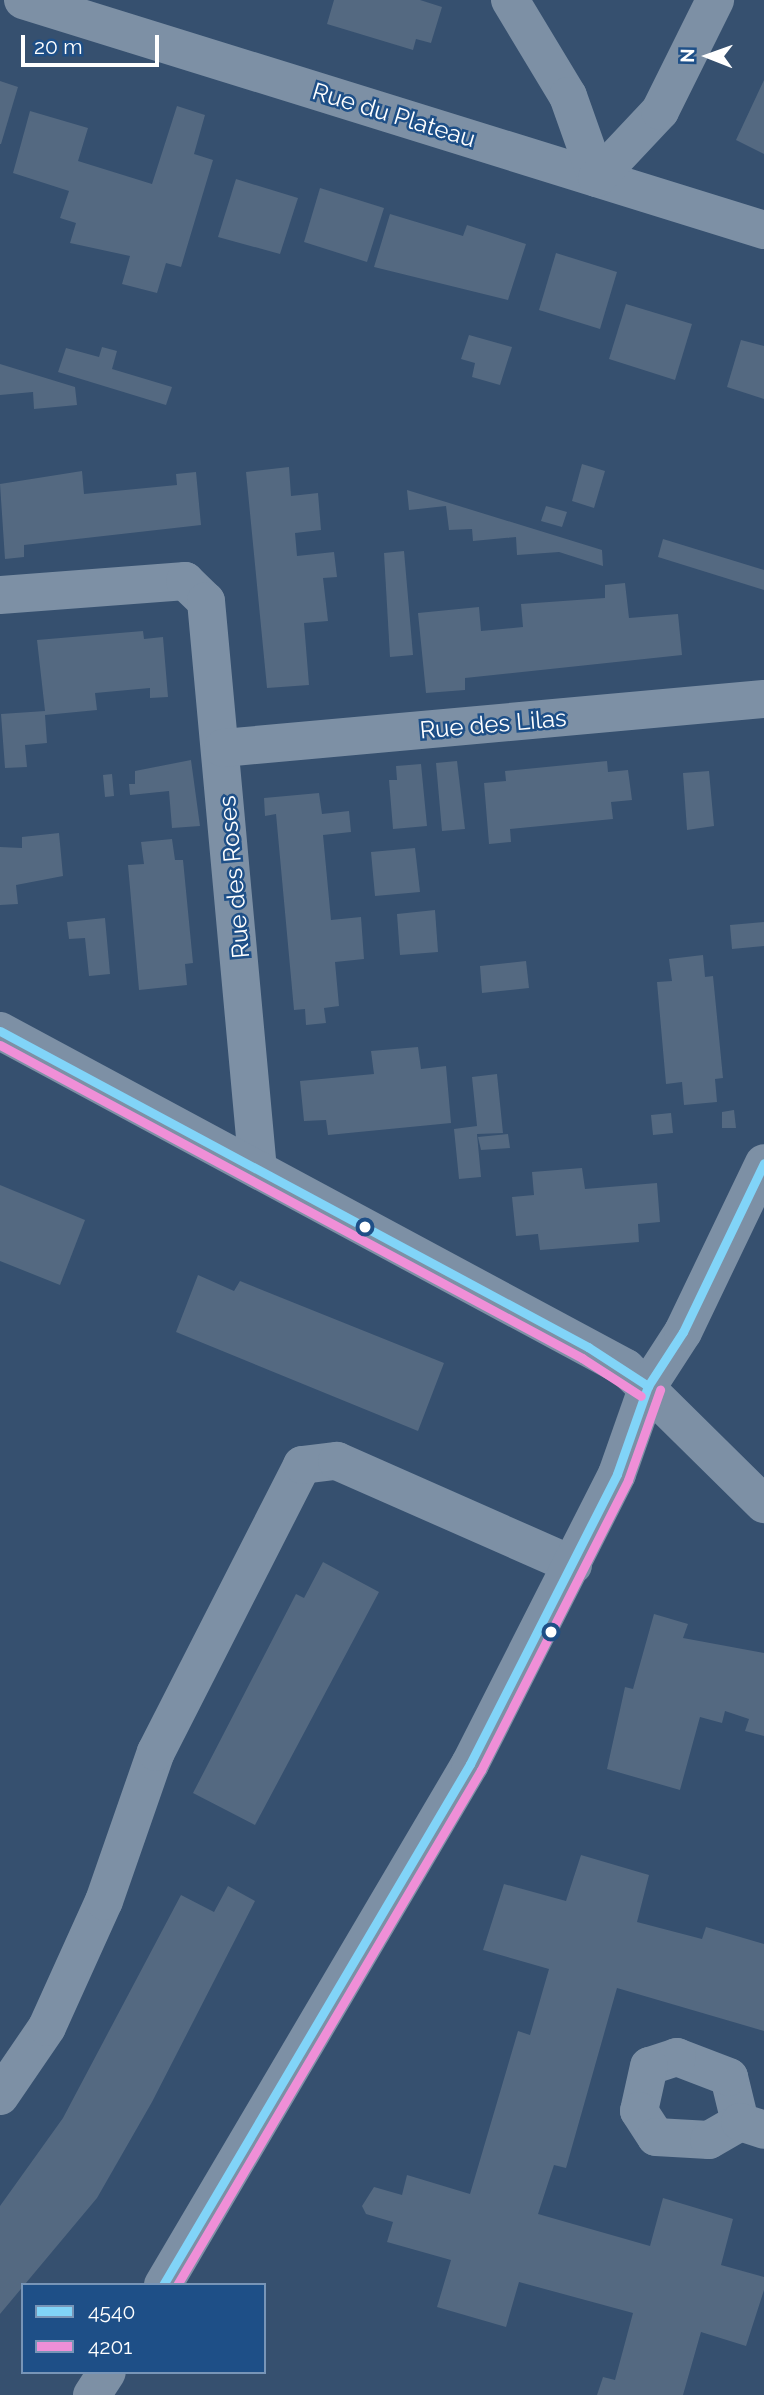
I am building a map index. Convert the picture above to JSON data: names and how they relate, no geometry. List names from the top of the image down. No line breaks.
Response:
{"streets":{"street":["Rue du Plateau","Rue des Lilas","Rue des Roses"]},"crossings":[["Rue des Lilas","Rue des Roses"]],"lines":["transit line 4540","transit line 4201"],"legend":["4540","4201"],"scale_bar":"20 m","north":"left"}
